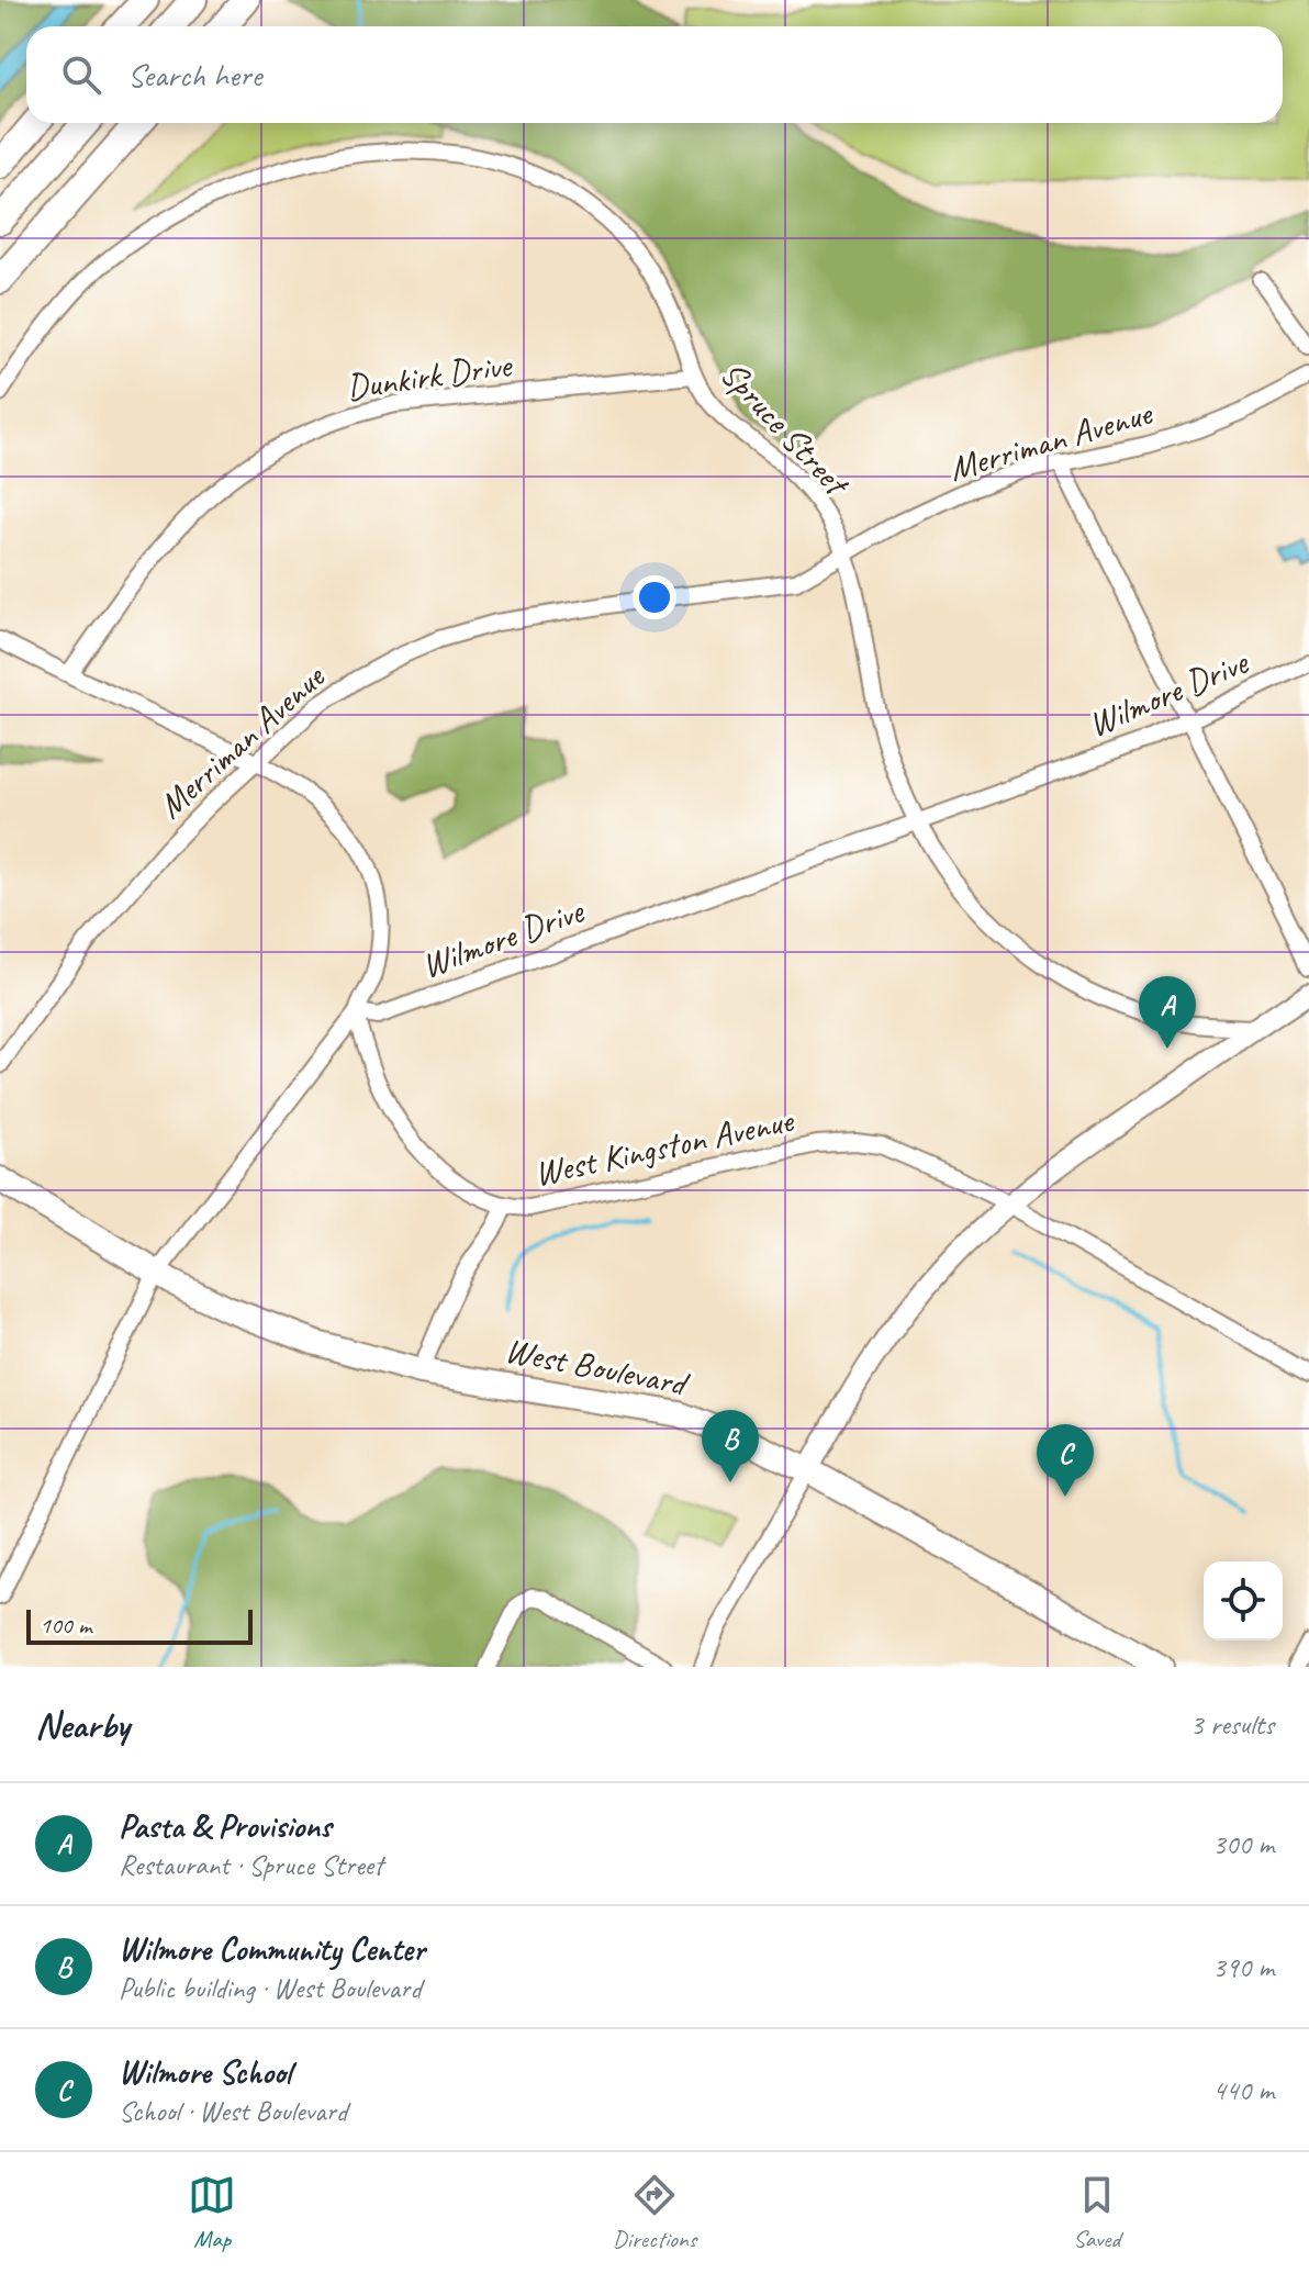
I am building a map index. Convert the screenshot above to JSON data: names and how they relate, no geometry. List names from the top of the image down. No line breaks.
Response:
{"streets":{"main road":["West Boulevard"],"street":["Dunkirk Drive","Spruce Street","Merriman Avenue","Wilmore Drive","West Kingston Avenue"]},"crossings":[["Dunkirk Drive","Spruce Street"],["Spruce Street","Merriman Avenue"],["Spruce Street","Wilmore Drive"],["Wilmore Drive","West Kingston Avenue"]],"scale_bar":"100 m","page":{"search":"Search here","pins":["A","B","C"],"scale":"100 m","heading":["Nearby","3 results"],"list":[{"mark":"A","name":"Pasta & Provisions","note":"Restaurant · Spruce Street","value":"300 m"},{"mark":"B","name":"Wilmore Community Center","note":"Public building · West Boulevard","value":"390 m"},{"mark":"C","name":"Wilmore School","note":"School · West Boulevard","value":"440 m"}],"nav":["Map","Directions","Saved"]}}
